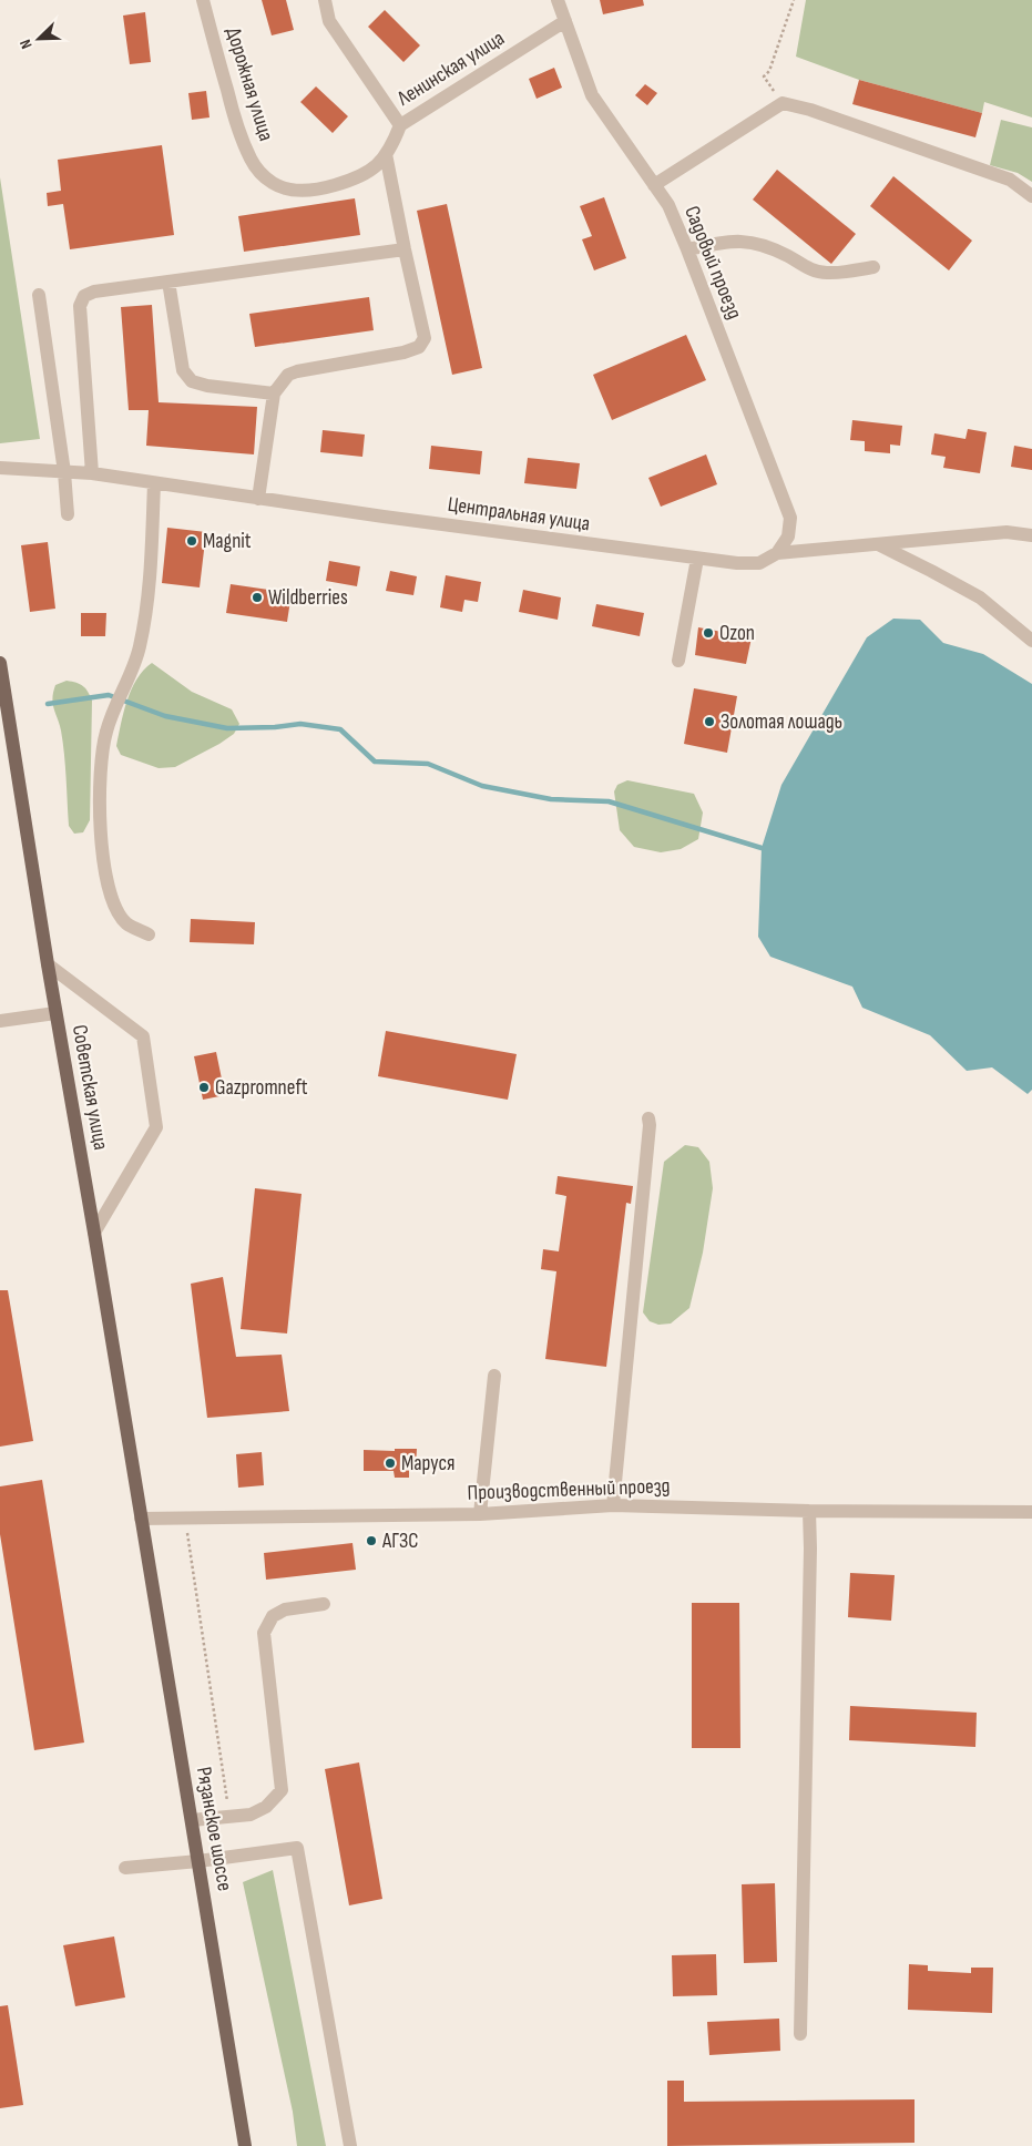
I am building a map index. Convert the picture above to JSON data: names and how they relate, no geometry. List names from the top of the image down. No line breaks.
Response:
{"streets":{"main road":["Советская улица","Рязанское шоссе"],"street":["Ленинская улица","Дорожная улица","Садовый проезд","Центральная улица","Производственный проезд"]},"crossings":[["Ленинская улица","Дорожная улица"],["Ленинская улица","Садовый проезд"],["Садовый проезд","Центральная улица"],["Советская улица","Производственный проезд"],["Советская улица","Рязанское шоссе"],["Производственный проезд","Рязанское шоссе"]],"places":["Magnit","Wildberries","Ozon","Золотая лошадь","Gazpromneft","Маруся","АГЗС"],"north":"bottom left"}
